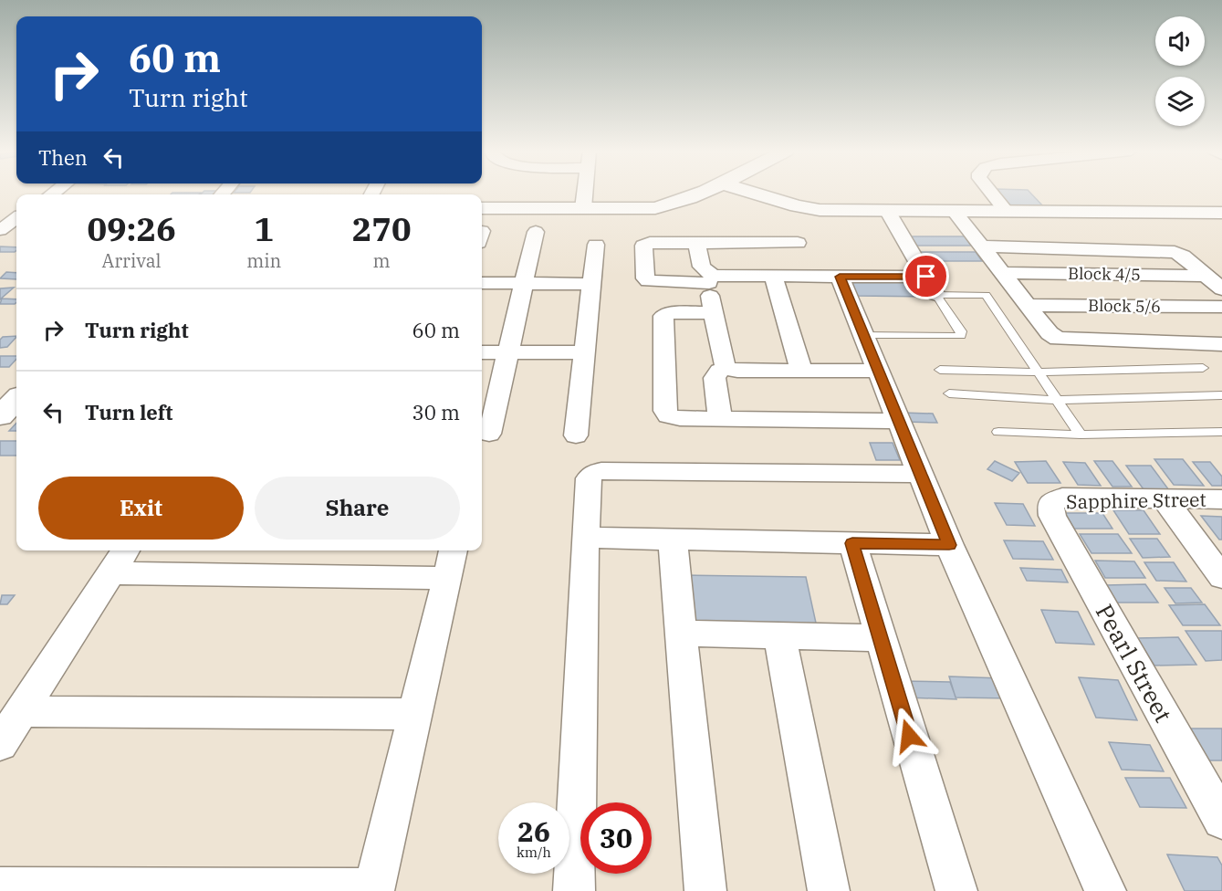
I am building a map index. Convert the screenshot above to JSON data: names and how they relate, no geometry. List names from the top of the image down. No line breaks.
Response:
{"streets":{"street":["Block 4/5","Block 5/6","Sapphire Street","Pearl Street"]},"crossings":[["Sapphire Street","Pearl Street"]],"page":{"turn":["60 m","Turn right"],"then":"Then","eta":["09:26","Arrival","1","min","270","m"],"list":[{"name":"Turn right","value":"60 m"},{"name":"Turn left","value":"30 m"}],"buttons":["Exit","Share"],"speed":"26 km/h","limit":"30"}}
